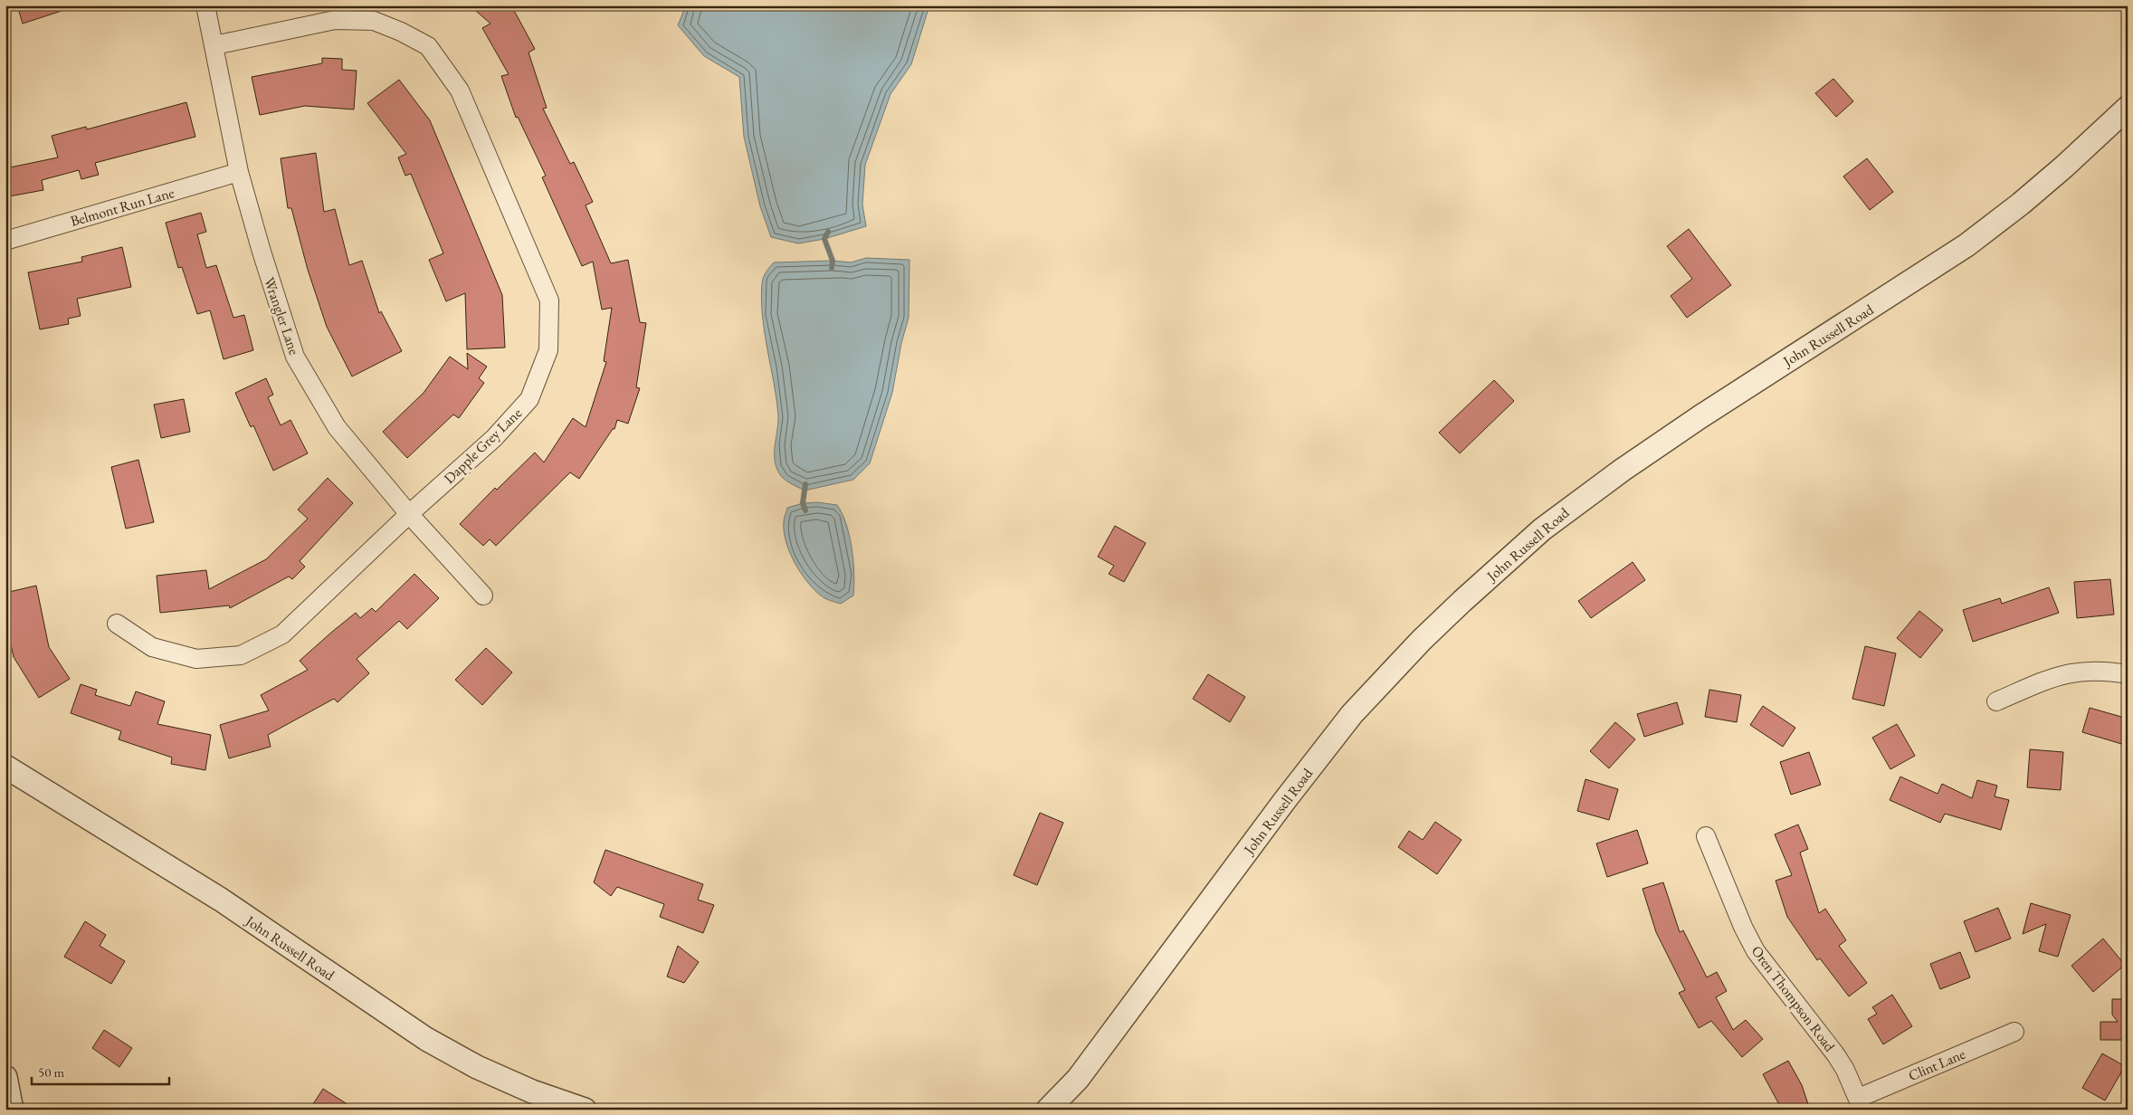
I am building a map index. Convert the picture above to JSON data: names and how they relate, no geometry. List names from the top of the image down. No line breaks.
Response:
{"streets":{"street":["Belmont Run Lane","Wrangler Lane","John Russell Road","Dapple Grey Lane","Oren Thompson Road","Clint Lane"]},"crossings":[["Belmont Run Lane","Wrangler Lane"],["Wrangler Lane","Dapple Grey Lane"],["Oren Thompson Road","Clint Lane"]],"scale_bar":"50 m"}
